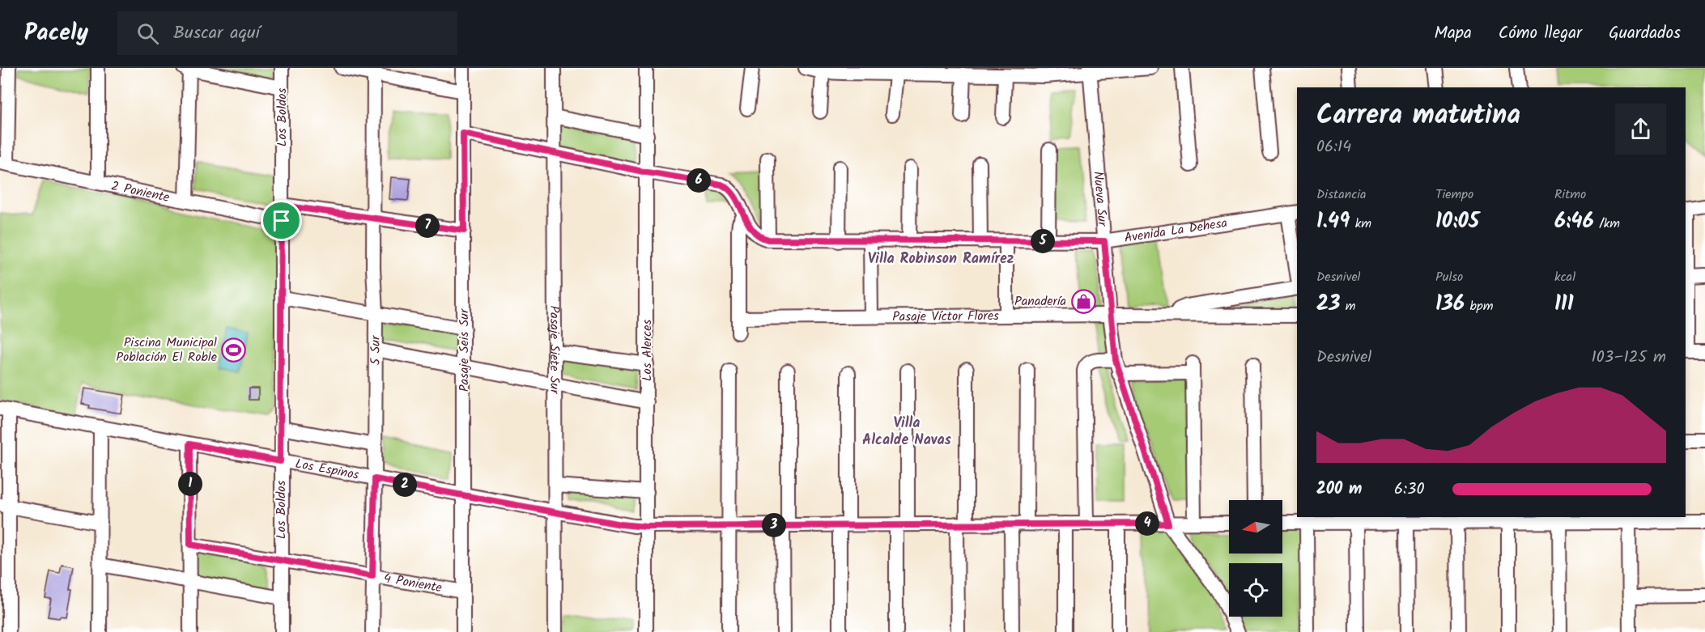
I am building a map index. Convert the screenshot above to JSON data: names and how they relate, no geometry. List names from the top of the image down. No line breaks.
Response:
{"streets":{"street":["Los Boldos","2 Poniente","Nueva Sur","Avenida La Dehesa","Pasaje Víctor Flores","5 Sur","Pasaje Seis Sur","Pasaje Siete Sur","Los Alerces","Los Espinos","4 Poniente"]},"crossings":[["Los Boldos","2 Poniente"],["Los Boldos","Los Espinos"],["Los Boldos","4 Poniente"],["Nueva Sur","Avenida La Dehesa"],["Nueva Sur","Pasaje Víctor Flores"],["Nueva Sur","Los Espinos"],["5 Sur","Los Espinos"],["5 Sur","4 Poniente"],["Pasaje Seis Sur","Los Espinos"],["Pasaje Seis Sur","4 Poniente"],["Pasaje Siete Sur","Los Espinos"],["Los Alerces","Los Espinos"]],"districts":["Villa Robinson Ramírez","Villa Alcalde Navas"],"places":{"shop":["Panadería"],"sports":["Piscina Municipal Población El Roble"]},"north":"left","page":{"header":"Pacely","search":"Buscar aquí","nav":["Mapa","Cómo llegar","Guardados"],"heading":["Carrera matutina","06:14"],"pins":["6","7","5","1","2","4","3"],"stats":[["Distancia","1.49 km"],["Tiempo","10:05"],["Ritmo","6:46 /km"],["Desnivel","23 m"],["Pulso","136 bpm"],["kcal","111"]],"chart":["Desnivel","103–125 m"],"list":[{"name":"200 m","note":"6:30"}]}}
